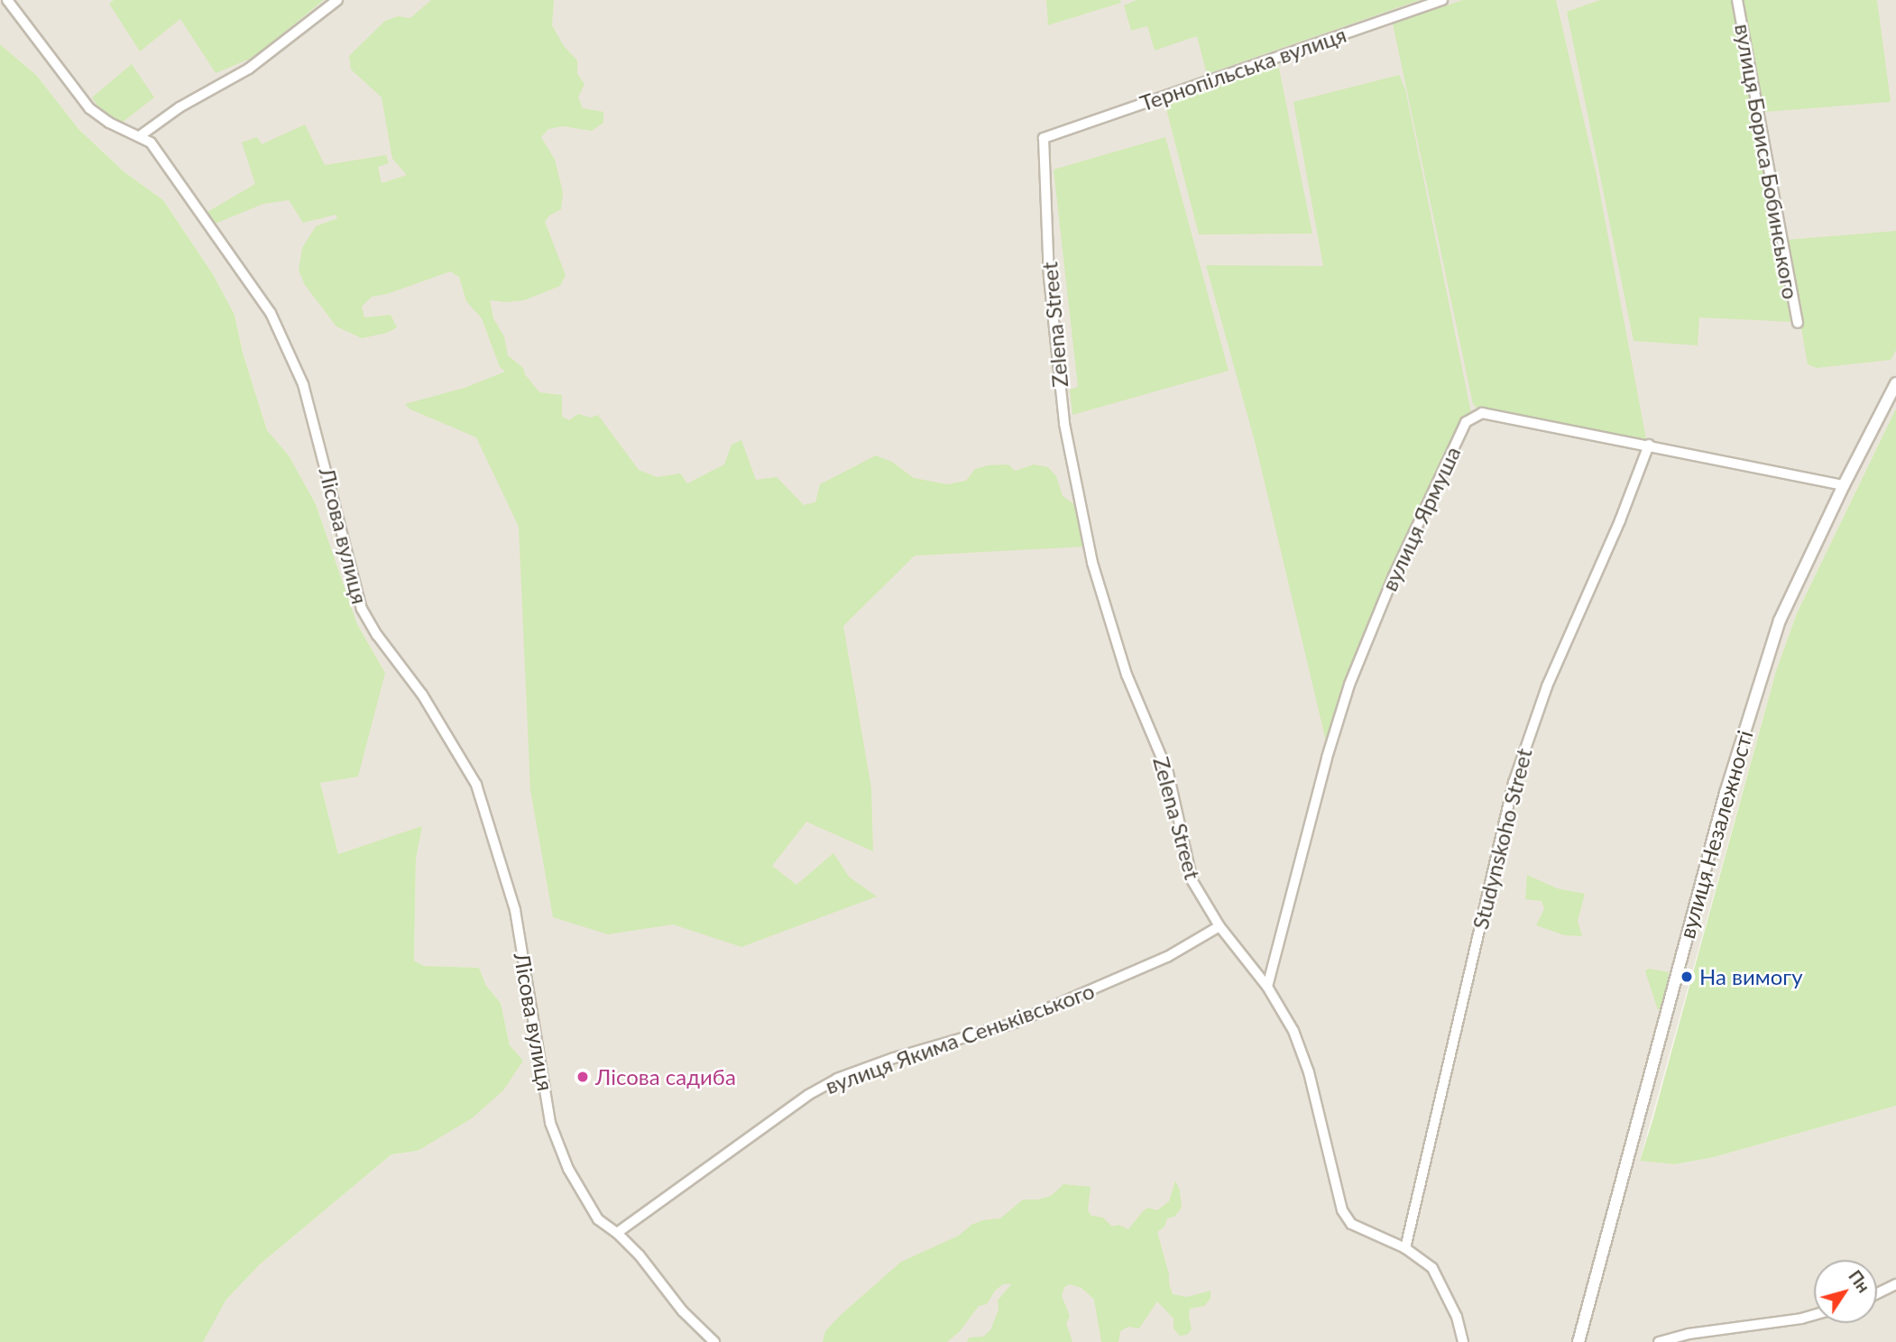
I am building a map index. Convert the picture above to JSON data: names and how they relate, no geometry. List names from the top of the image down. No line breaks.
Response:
{"streets":{"street":["Тернопільська вулиця","вулиця Бориса Бобинського","Zelena Street","вулиця Ярмуша","Лісова вулиця","вулиця Незалежності","Studynskoho Street","вулиця Якима Сеньківського"]},"crossings":[["Тернопільська вулиця","Zelena Street"],["Zelena Street","вулиця Ярмуша"],["Zelena Street","Studynskoho Street"],["Zelena Street","вулиця Якима Сеньківського"],["вулиця Ярмуша","вулиця Незалежності"],["вулиця Ярмуша","Studynskoho Street"],["Лісова вулиця","вулиця Якима Сеньківського"]],"places":["На вимогу","Лісова садиба"],"north":"top right"}
